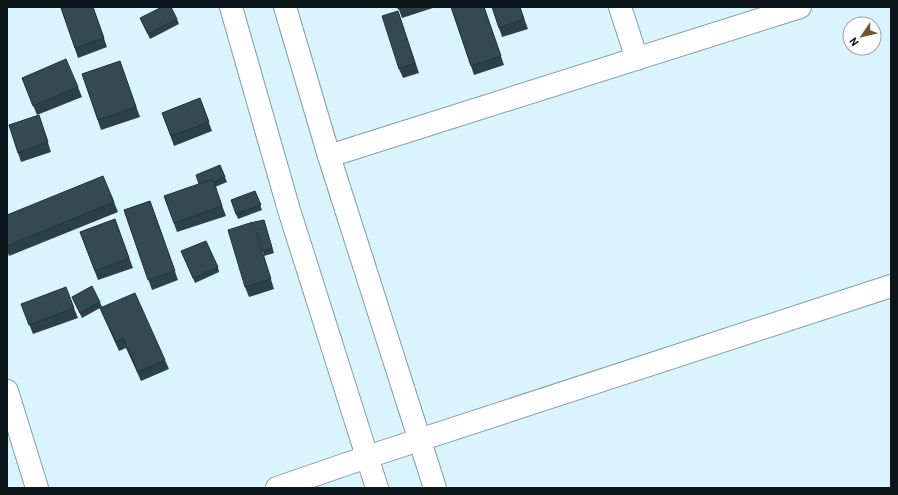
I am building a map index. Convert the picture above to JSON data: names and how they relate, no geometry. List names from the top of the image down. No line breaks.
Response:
{"north":"bottom left"}
